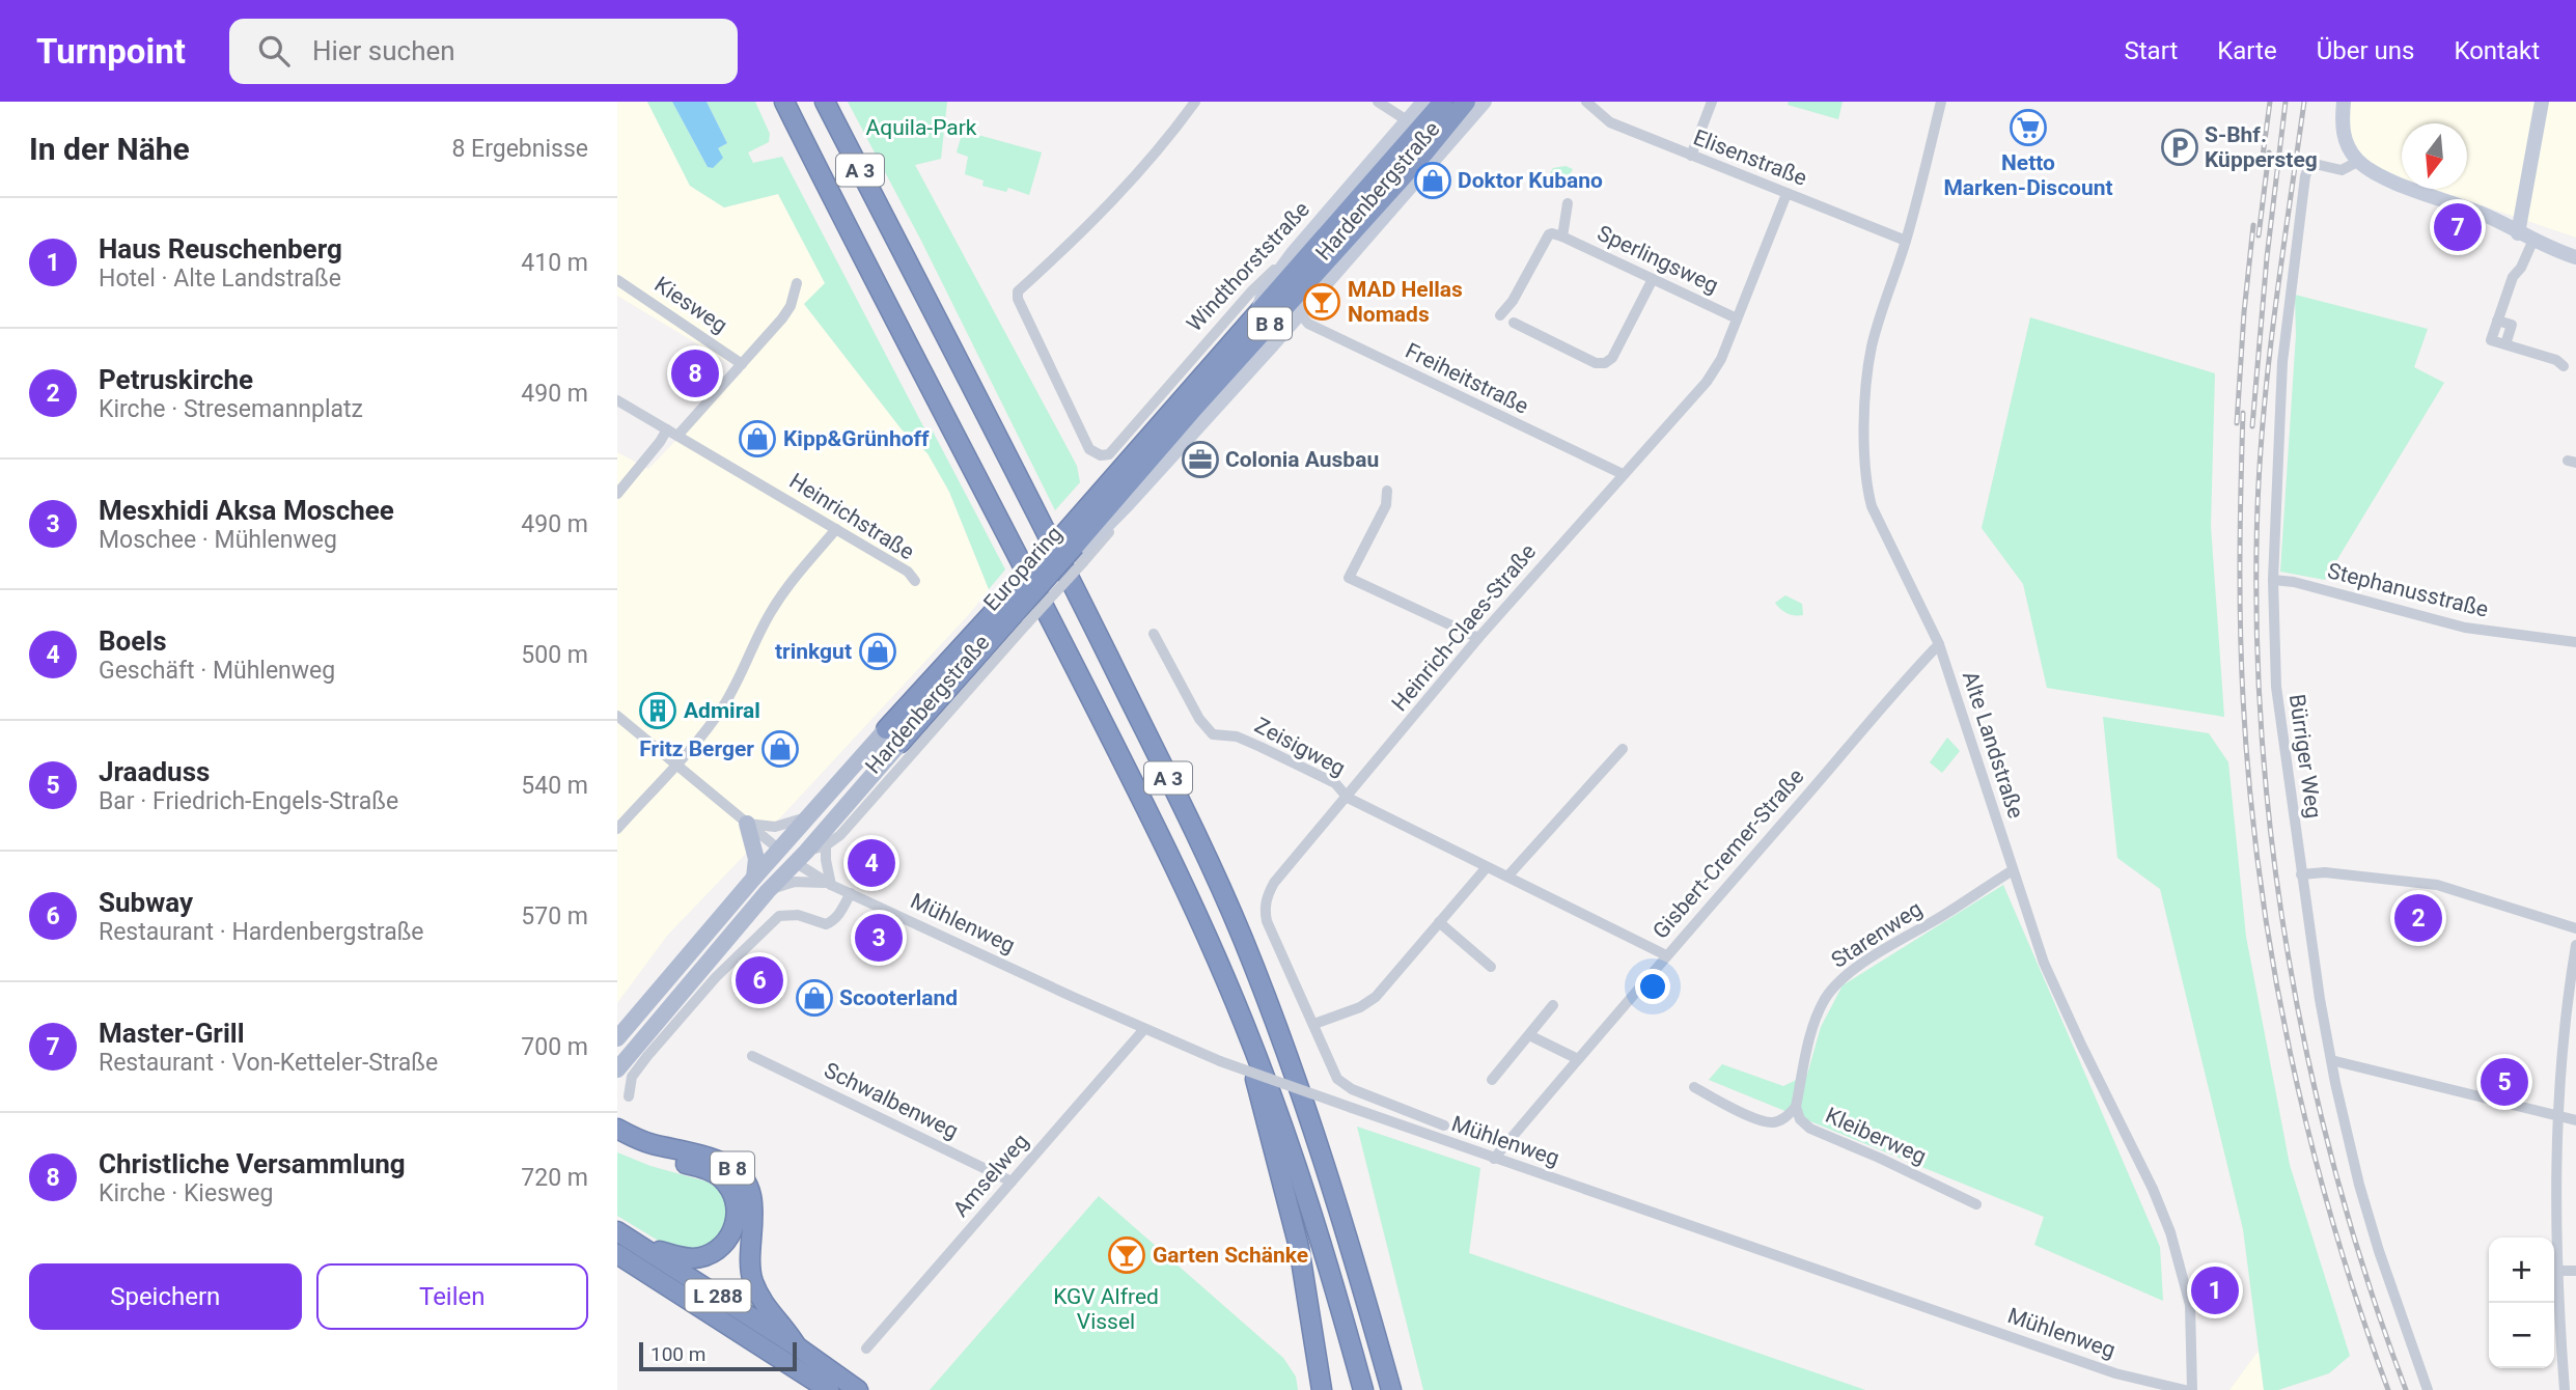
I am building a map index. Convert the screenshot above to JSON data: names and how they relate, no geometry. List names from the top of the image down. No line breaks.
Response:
{"streets":{"highway":["A 3","B 8","Europaring","L 288"],"main road":["Hardenbergstraße","Windthorststraße"],"street":["Elisenstraße","Sperlingsweg","Kiesweg","Freiheitstraße","Heinrichstraße","Stephanusstraße","Heinrich-Claes-Straße","Alte Landstraße","Zeisigweg","Bürriger Weg","Gisbert-Cremer-Straße","Mühlenweg","Starenweg","Schwalbenweg","Kleiberweg","Amselweg"]},"crossings":[["Elisenstraße","Heinrich-Claes-Straße"],["Elisenstraße","Alte Landstraße"],["Hardenbergstraße","Freiheitstraße"],["Hardenbergstraße","Europaring"],["Hardenbergstraße","Mühlenweg"],["Sperlingsweg","Heinrich-Claes-Straße"],["B 8","L 288"],["Freiheitstraße","Heinrich-Claes-Straße"],["Europaring","Mühlenweg"],["Stephanusstraße","Bürriger Weg"],["Heinrich-Claes-Straße","Zeisigweg"],["Heinrich-Claes-Straße","Mühlenweg"],["Alte Landstraße","Gisbert-Cremer-Straße"],["Alte Landstraße","Starenweg"],["Zeisigweg","Gisbert-Cremer-Straße"],["Gisbert-Cremer-Straße","Mühlenweg"],["Mühlenweg","Amselweg"],["Starenweg","Kleiberweg"],["Schwalbenweg","Amselweg"]],"parks":["Aquila-Park","KGV Alfred Vissel"],"places":{"supermarket":["Netto Marken-Discount"],"parking":["S-Bhf. Küppersteg"],"shop":["Doktor Kubano","Kipp&Grünhoff","trinkgut","Fritz Berger","Scooterland"],"bar":["MAD Hellas Nomads","Garten Schänke"],"office":["Colonia Ausbau"],"building":["Admiral"]},"scale_bar":"100 m","north":"bottom","page":{"header":"Turnpoint","search":"Hier suchen","nav":["Start","Karte","Über uns","Kontakt"],"heading":["In der Nähe","8 Ergebnisse"],"list":[{"mark":"1","name":"Haus Reuschenberg","note":"Hotel · Alte Landstraße","value":"410 m"},{"mark":"2","name":"Petruskirche","note":"Kirche · Stresemannplatz","value":"490 m"},{"mark":"3","name":"Mesxhidi Aksa Moschee","note":"Moschee · Mühlenweg","value":"490 m"},{"mark":"4","name":"Boels","note":"Geschäft · Mühlenweg","value":"500 m"},{"mark":"5","name":"Jraaduss","note":"Bar · Friedrich-Engels-Straße","value":"540 m"},{"mark":"6","name":"Subway","note":"Restaurant · Hardenbergstraße","value":"570 m"},{"mark":"7","name":"Master-Grill","note":"Restaurant · Von-Ketteler-Straße","value":"700 m"},{"mark":"8","name":"Christliche Versammlung","note":"Kirche · Kiesweg","value":"720 m"}],"pins":["7","8","4","2","3","6","5","1"],"map_buttons":["+","−"],"buttons":["Speichern","Teilen"],"scale":"100 m"}}
